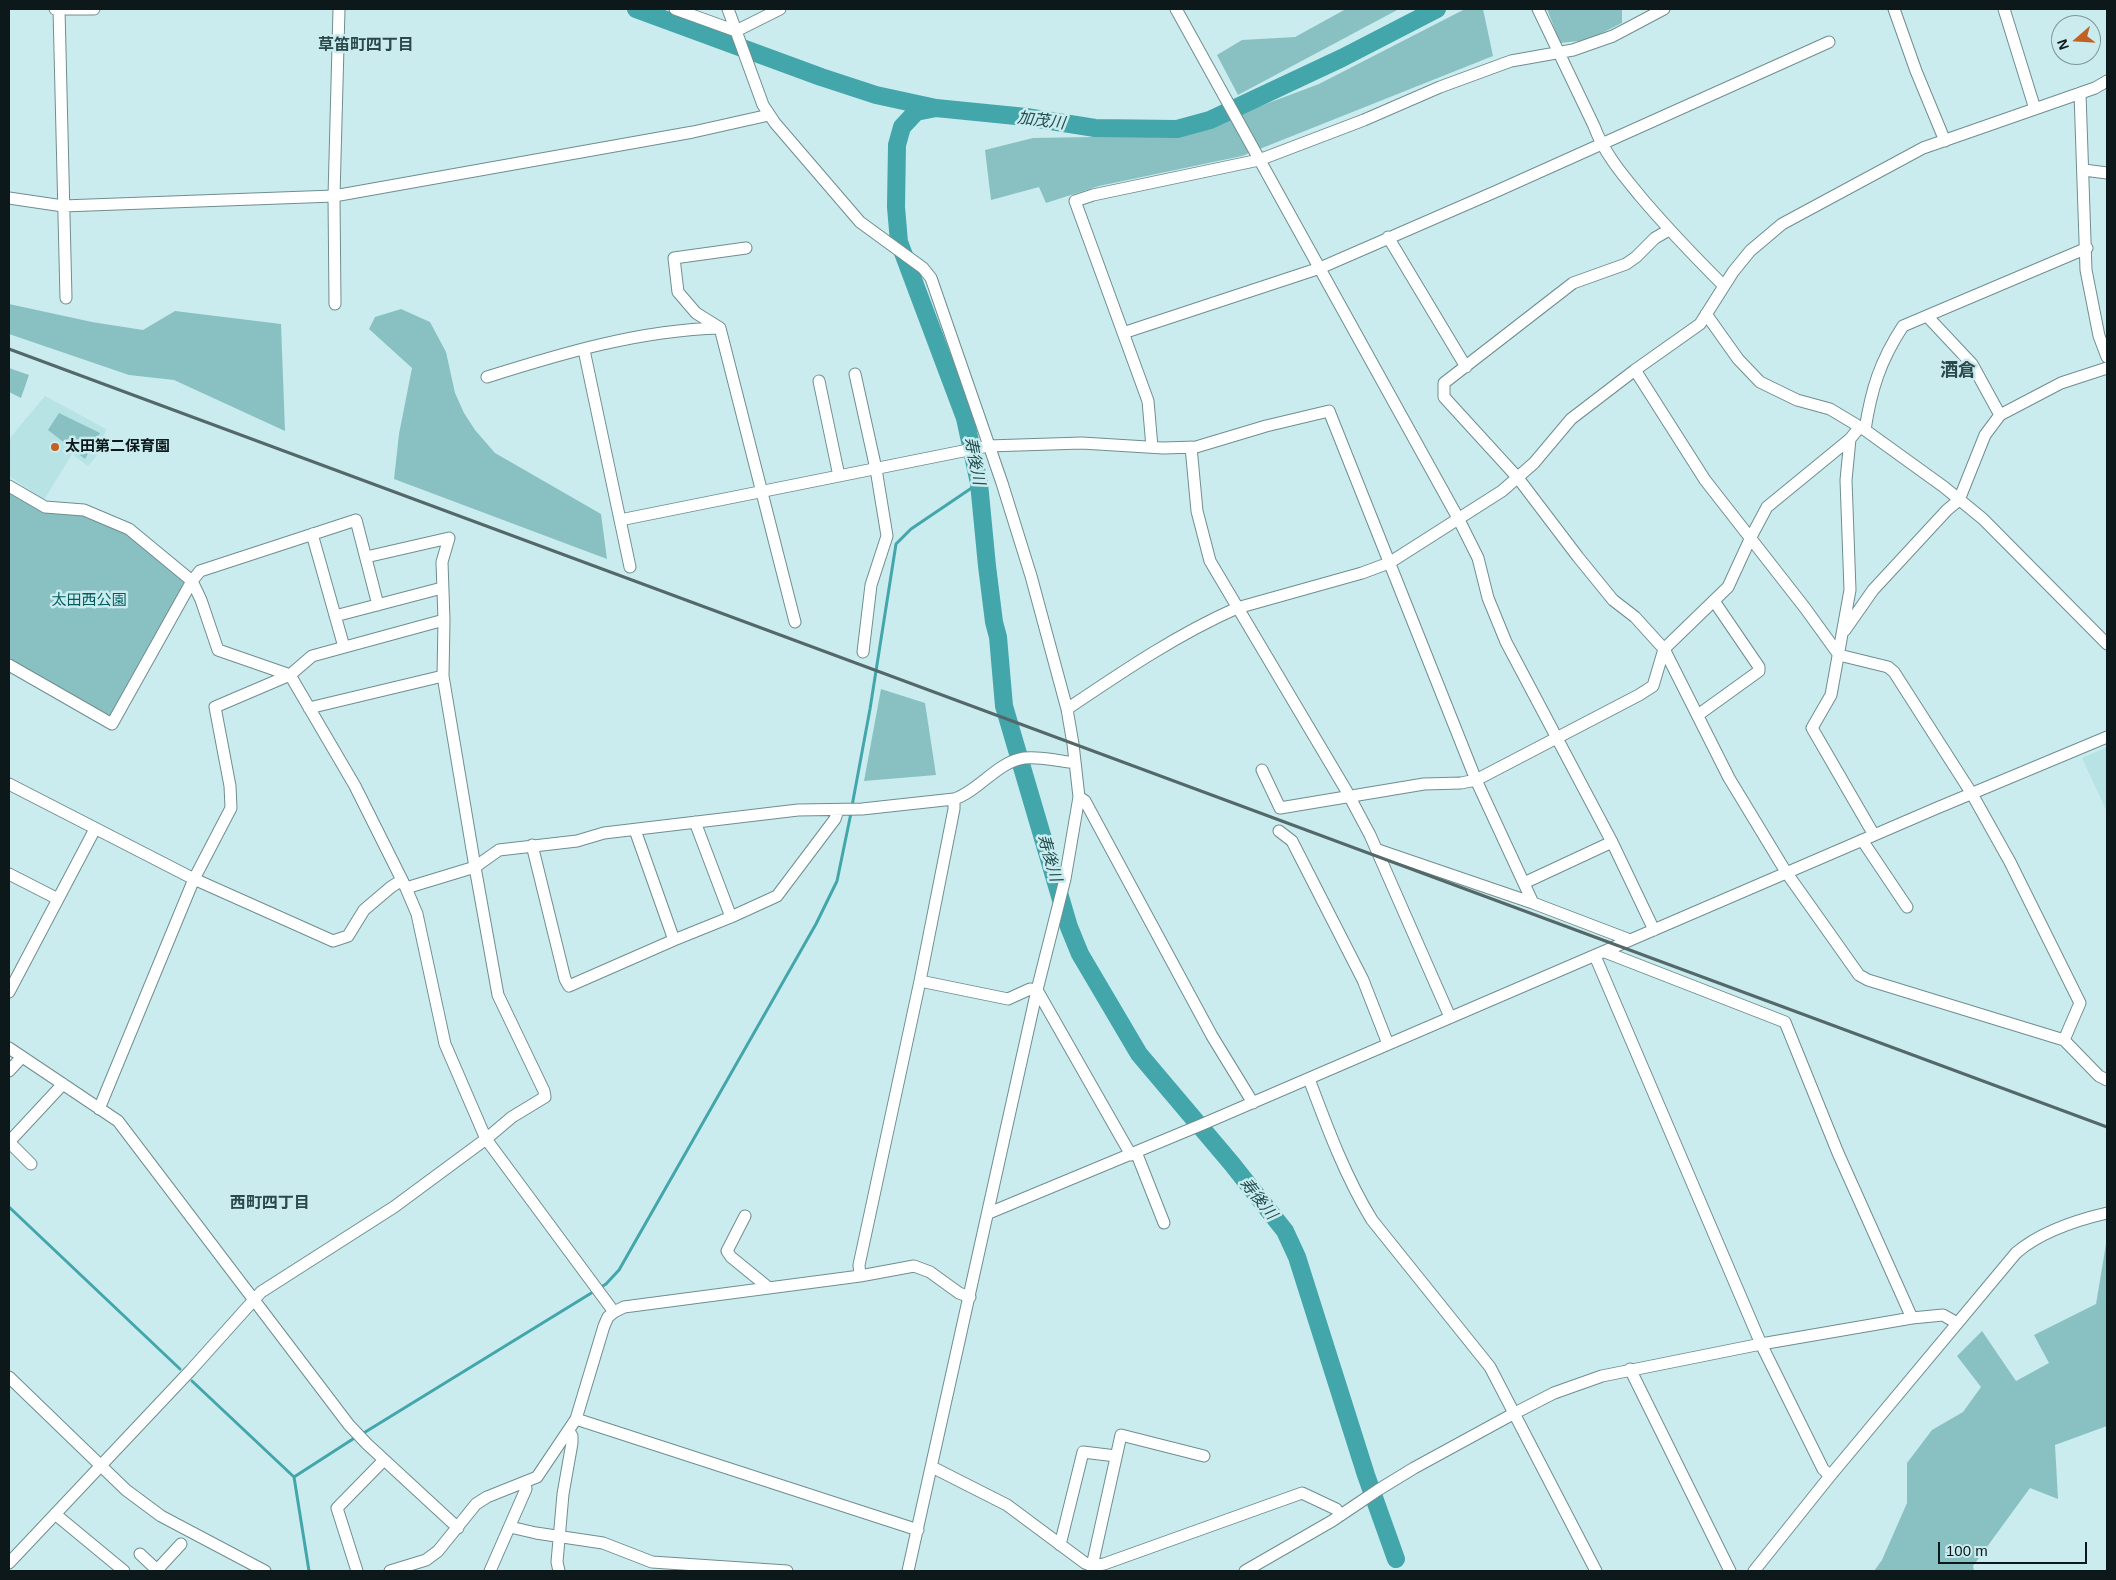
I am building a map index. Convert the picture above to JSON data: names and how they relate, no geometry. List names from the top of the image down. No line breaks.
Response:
{"districts":["草笛町四丁目","酒倉","西町四丁目"],"water":["加茂川","寿後川"],"parks":["太田西公園"],"places":["太田第二保育園"],"scale_bar":"100 m","north":"left"}
